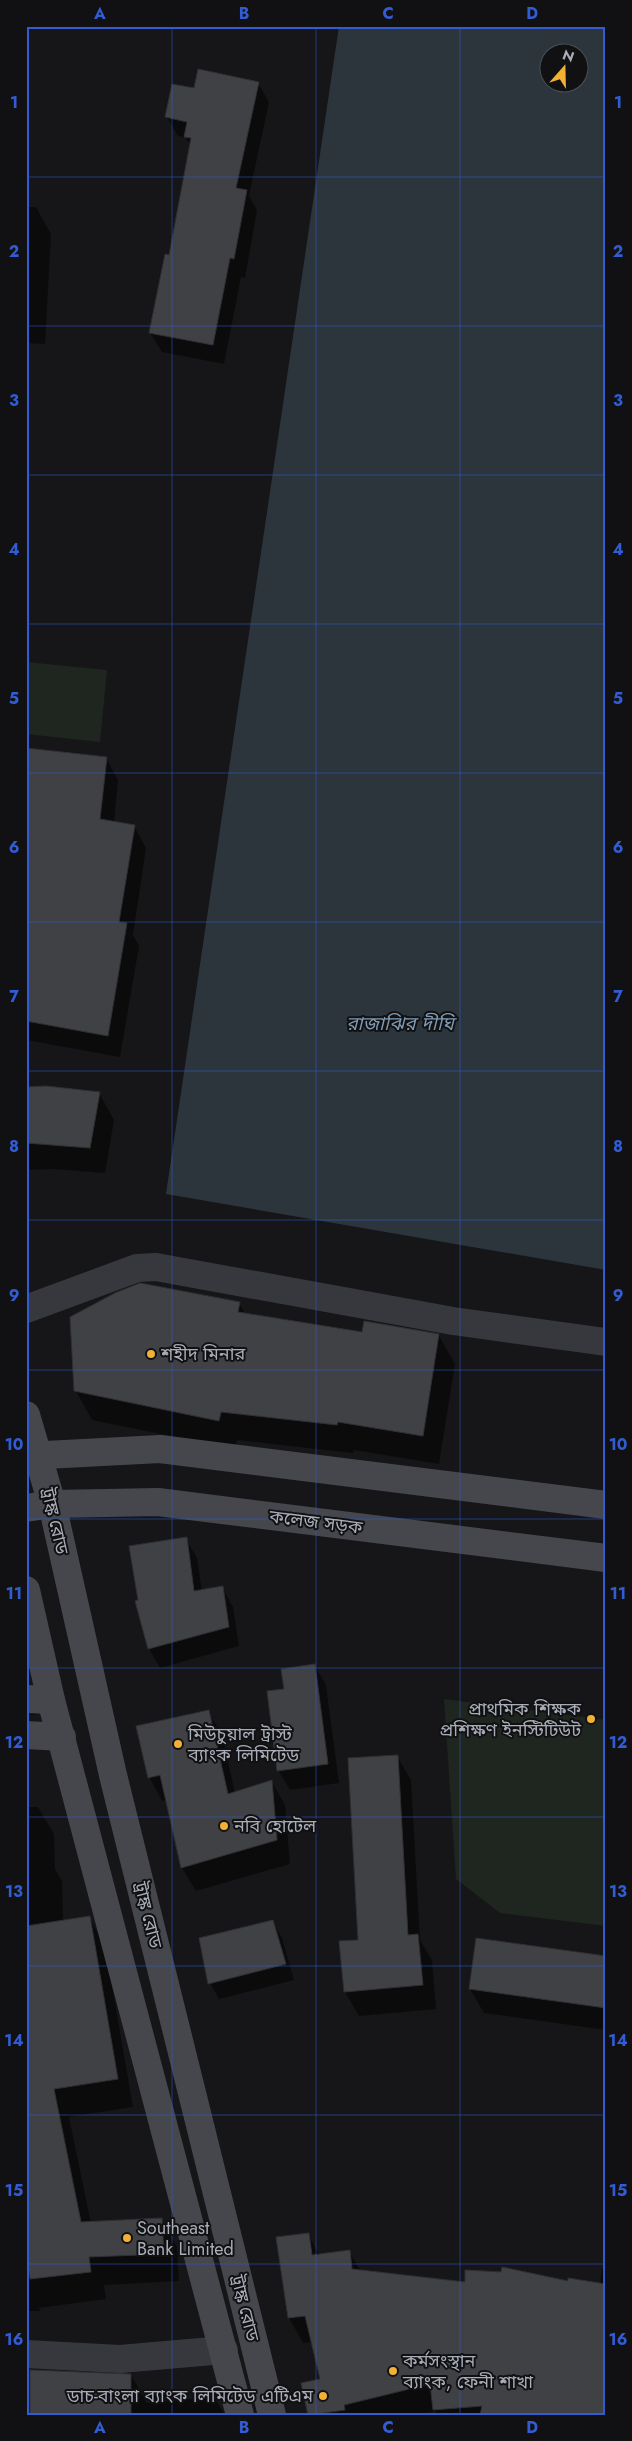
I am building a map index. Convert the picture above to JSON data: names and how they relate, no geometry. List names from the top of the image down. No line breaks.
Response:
{"streets":{"main road":["ট্রাঙ্ক রোড","কলেজ সড়ক"]},"crossings":[["ট্রাঙ্ক রোড","কলেজ সড়ক"]],"water":["রাজাঝির দীঘি"],"places":["শহীদ মিনার","প্রাথমিক শিক্ষক প্রশিক্ষণ ইনস্টিটিউট","মিউচুয়াল ট্রাস্ট ব্যাংক লিমিটেড","নবি হোটেল","Southeast Bank Limited","কর্মসংস্থান ব্যাংক, ফেনী শাখা","ডাচ-বাংলা ব্যাংক লিমিটেড এটিএম"],"north":"top","grid":{"columns":["A","B","C","D"],"rows":["1","2","3","4","5","6","7","8","9","10","11","12","13","14","15","16"]}}
